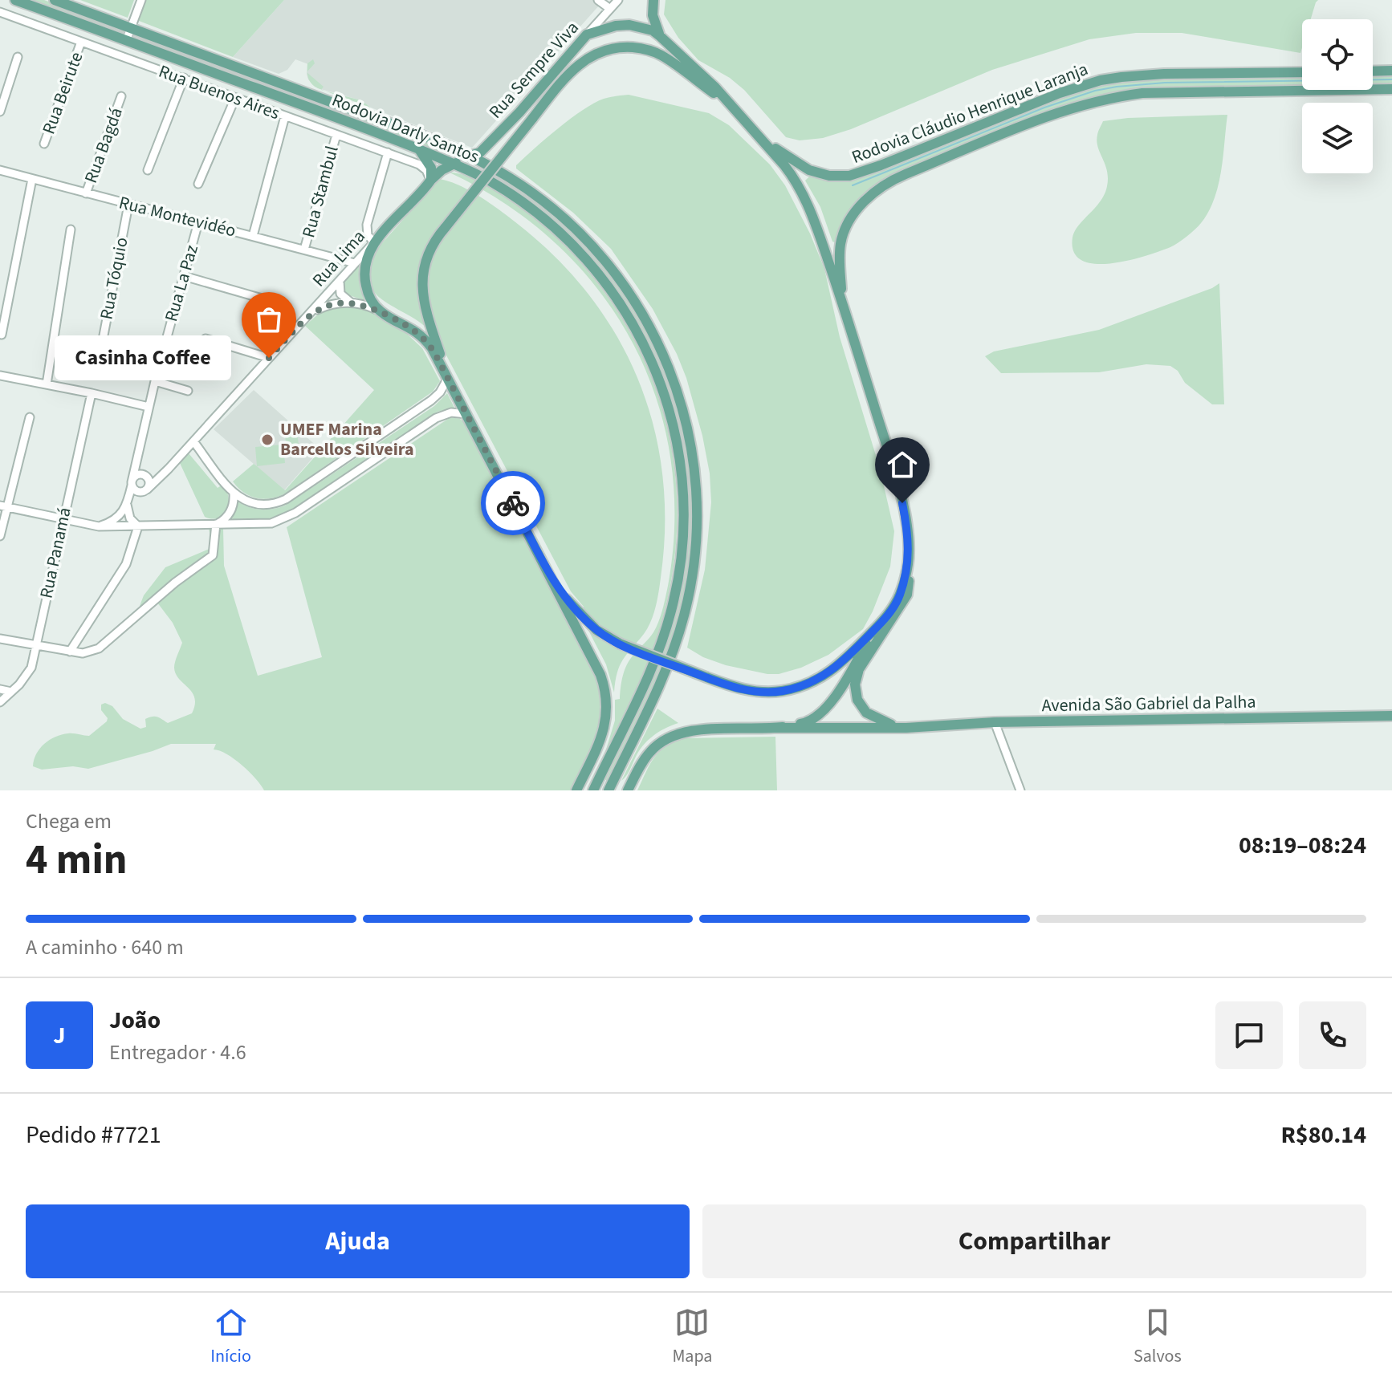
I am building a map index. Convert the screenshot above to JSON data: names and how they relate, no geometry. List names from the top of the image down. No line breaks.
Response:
{"streets":{"main road":["Rua Sempre Viva","Rodovia Cláudio Henrique Laranja","Rodovia Darly Santos","Rua Lima","Avenida São Gabriel da Palha"],"street":["Rua Buenos Aires","Rua Beirute","Rua Bagdá","Rua Stambul","Rua Montevidéo","Rua Tóquio","Rua La Paz","Rua Panamá"]},"crossings":[["Rua Sempre Viva","Rodovia Darly Santos"],["Rua Buenos Aires","Rua Beirute"],["Rua Buenos Aires","Rua Stambul"],["Rua Buenos Aires","Rua Lima"],["Rodovia Darly Santos","Rua Lima"],["Rua Bagdá","Rua Montevidéo"],["Rua Stambul","Rua Montevidéo"],["Rua Montevidéo","Rua Lima"],["Rua Montevidéo","Rua Tóquio"],["Rua Montevidéo","Rua La Paz"],["Rua Lima","Rua La Paz"]],"places":["Casinha Coffee","UMEF Marina Barcellos Silveira"],"page":{"bubble":"Casinha Coffee","heading":["4 min","Chega em","08:19–08:24"],"panel":["João","Entregador · 4.6","Pedido #7721","R$80.14"],"bar":"A caminho · 640 m","round":"J","buttons":["Ajuda","Compartilhar"],"tabs":["Início","Mapa","Salvos"]}}
